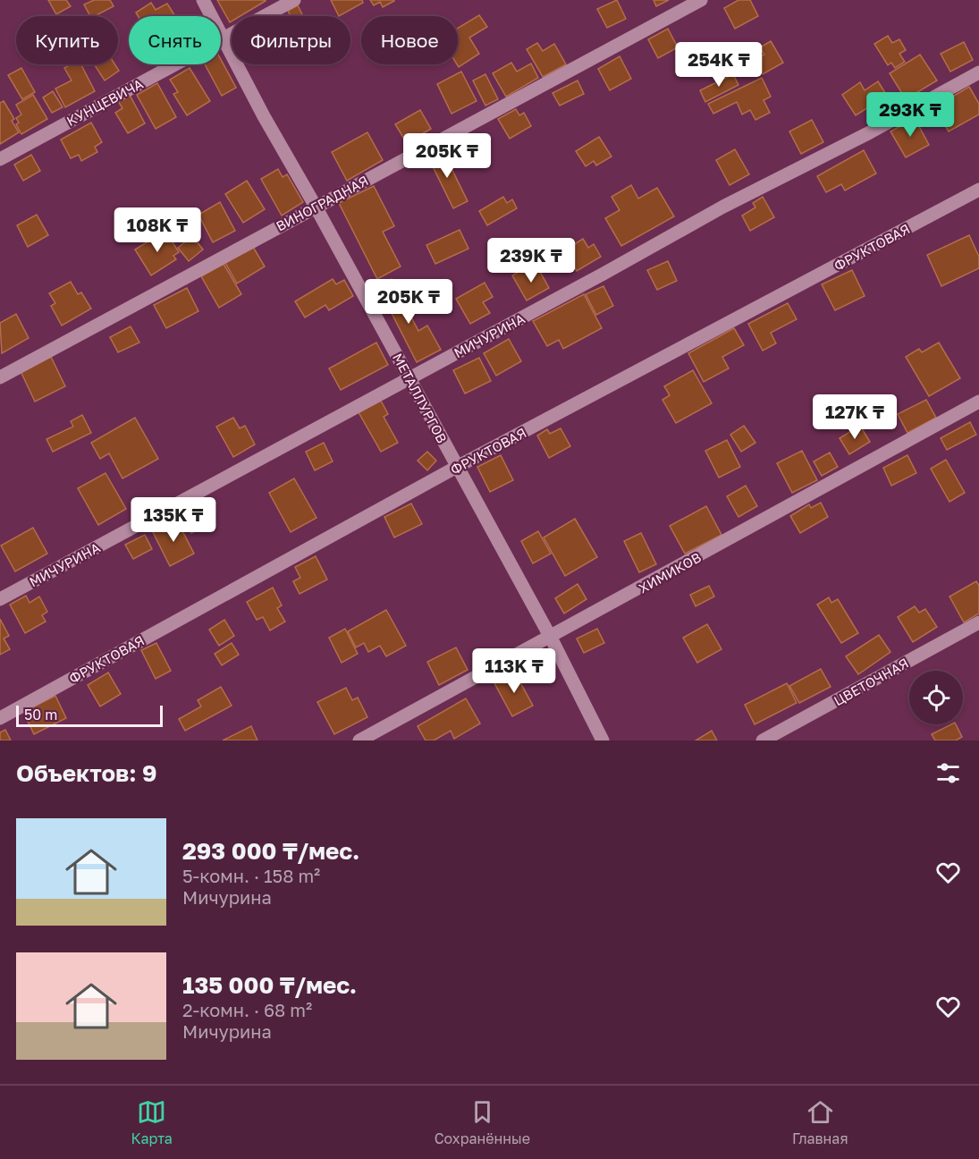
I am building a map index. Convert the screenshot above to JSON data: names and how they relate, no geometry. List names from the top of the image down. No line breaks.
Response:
{"streets":{"street":["КУНЦЕВИЧА","ВИНОГРАДНАЯ","ФРУКТОВАЯ","МИЧУРИНА","МЕТАЛЛУРГОВ","ХИМИКОВ","ЦВЕТОЧНАЯ"]},"crossings":[["КУНЦЕВИЧА","МЕТАЛЛУРГОВ"],["ВИНОГРАДНАЯ","МЕТАЛЛУРГОВ"],["ФРУКТОВАЯ","МЕТАЛЛУРГОВ"],["МИЧУРИНА","МЕТАЛЛУРГОВ"],["МЕТАЛЛУРГОВ","ХИМИКОВ"]],"scale_bar":"50 m","page":{"chip":["Купить","Снять","Фильтры","Новое"],"price":["254K ₸","293K ₸","205K ₸","108K ₸","239K ₸","205K ₸","127K ₸","135K ₸","113K ₸"],"scale":"50 m","heading":"Объектов: 9","list":[{"name":"293 000 ₸/мес.","note":"5-комн. · 158 m² · Мичурина"},{"name":"135 000 ₸/мес.","note":"2-комн. · 68 m² · Мичурина"}],"tabs":["Карта","Сохранённые","Главная"]}}
